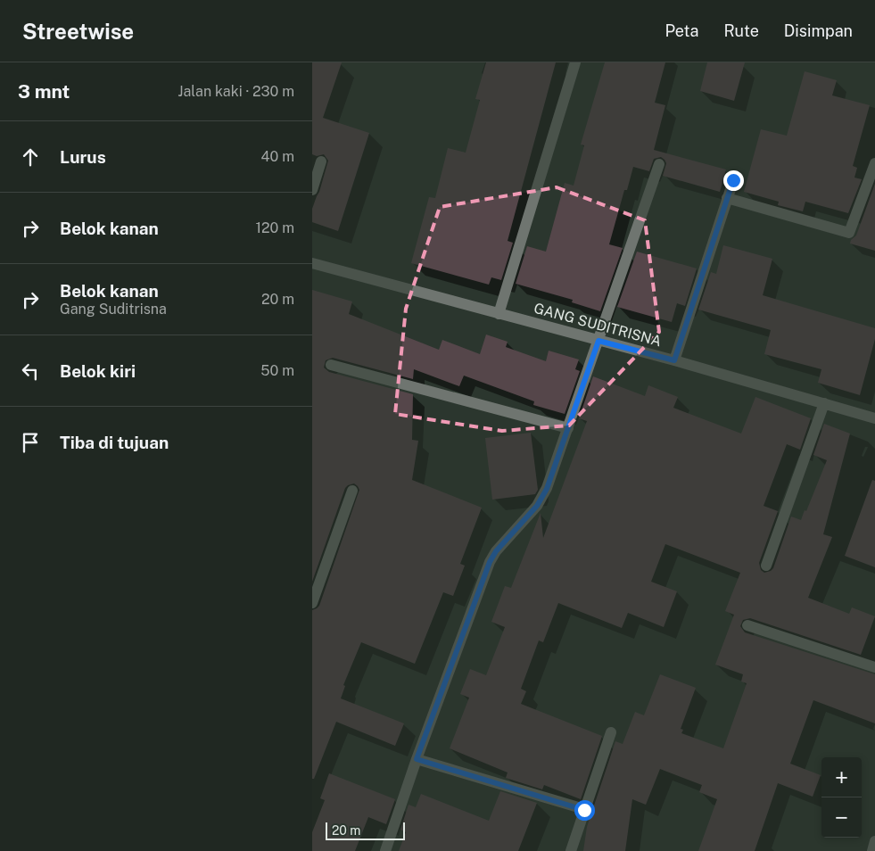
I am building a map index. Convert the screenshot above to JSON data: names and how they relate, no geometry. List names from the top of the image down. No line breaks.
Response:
{"streets":{"street":["GANG SUDITRISNA"]},"scale_bar":"20 m","page":{"header":"Streetwise","nav":["Peta","Rute","Disimpan"],"heading":["3 mnt","Jalan kaki · 230 m"],"list":[["Lurus","40 m"],["Belok kanan","120 m"],["Belok kanan","Gang Suditrisna","20 m"],["Belok kiri","50 m"],"Tiba di tujuan"],"map_buttons":["+","−"],"scale":"20 m"}}
